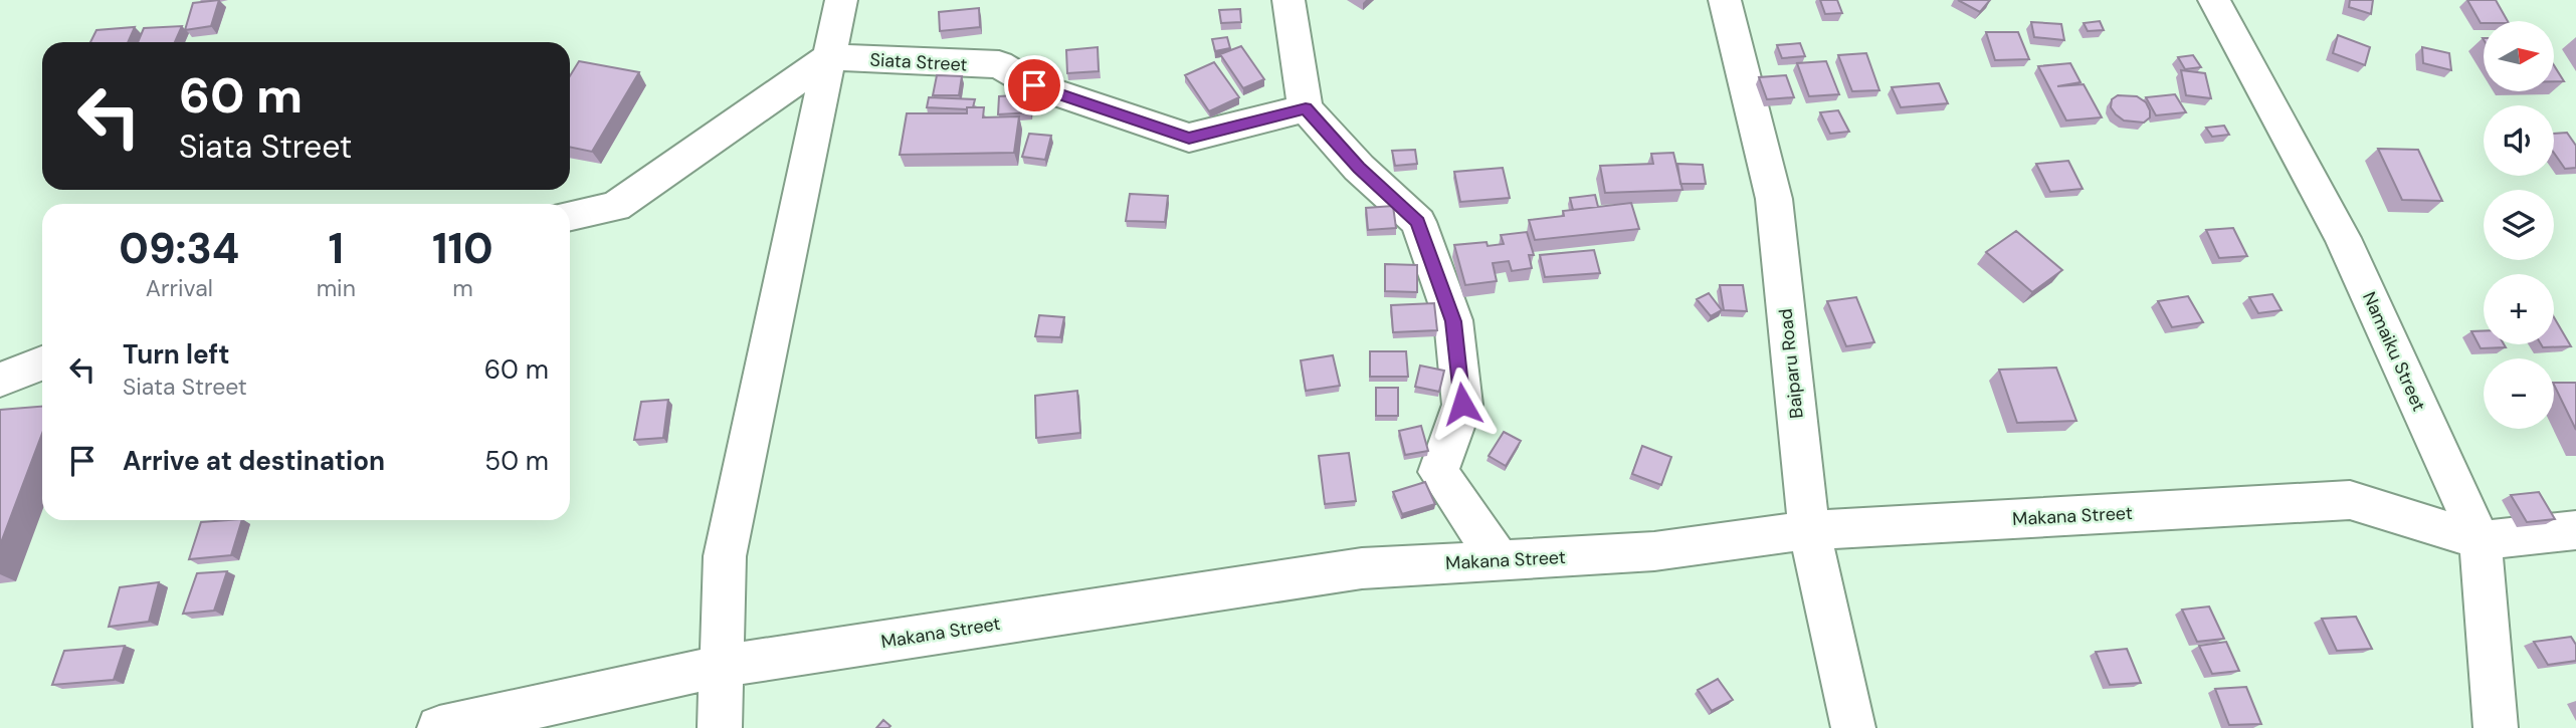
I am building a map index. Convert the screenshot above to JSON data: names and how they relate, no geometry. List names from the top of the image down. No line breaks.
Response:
{"streets":{"street":["Siata Street","Namaiku Street","Baiparu Road","Makana Street"]},"crossings":[["Namaiku Street","Makana Street"],["Baiparu Road","Makana Street"]],"north":"right","page":{"map_buttons":["+","−"],"turn":["60 m","Siata Street"],"eta":["09:34","Arrival","1","min","110","m"],"list":[{"name":"Turn left","note":"Siata Street","value":"60 m"},{"name":"Arrive at destination","value":"50 m"}]}}
